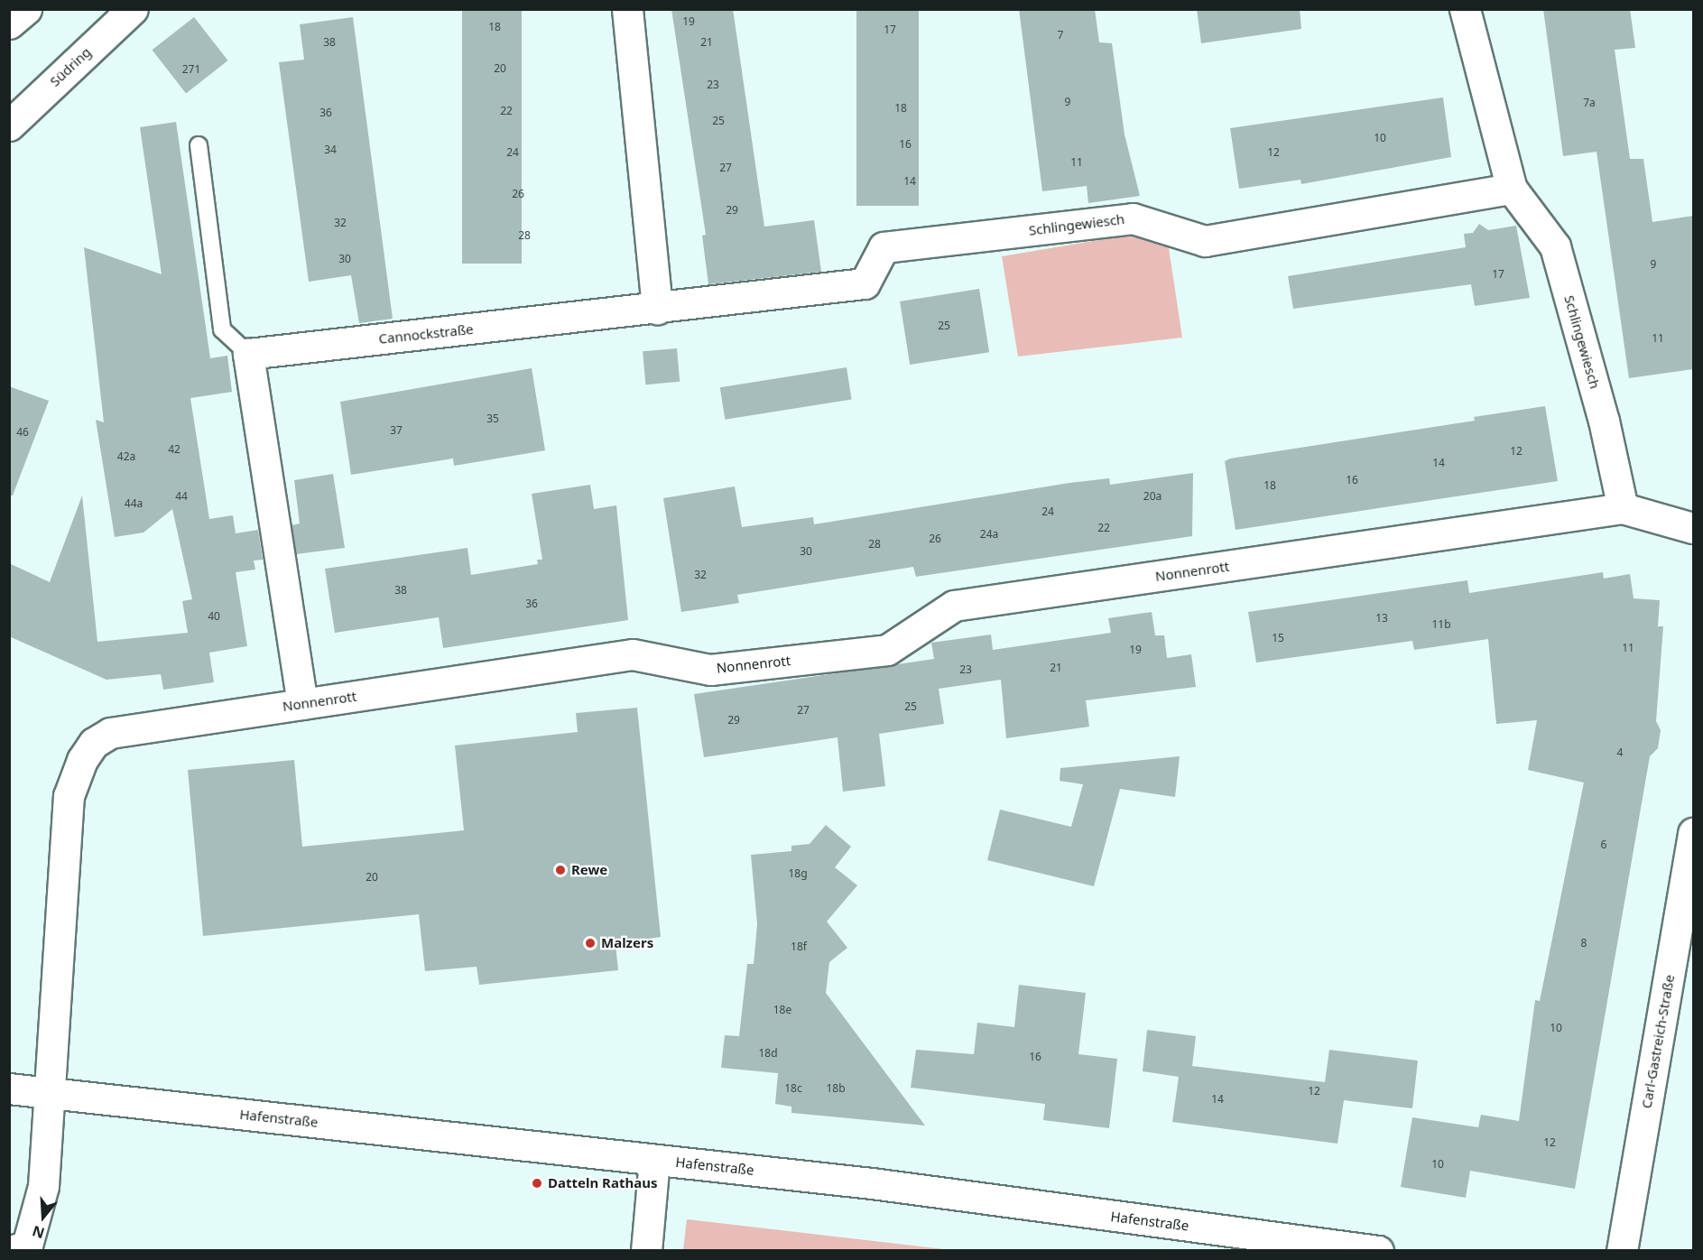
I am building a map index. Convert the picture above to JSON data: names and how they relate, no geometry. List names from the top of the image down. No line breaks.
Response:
{"streets":{"street":["Südring","Schlingewiesch","Cannockstraße","Nonnenrott","Carl-Gastreich-Straße","Hafenstraße"]},"crossings":[["Schlingewiesch","Cannockstraße"],["Schlingewiesch","Nonnenrott"],["Nonnenrott","Hafenstraße"]],"places":["Rewe","Malzers","Datteln Rathaus"],"house_numbers":["19","18","17","7","38","21","20","271","23","9","7a","18","22","36","25","10","16","34","24","12","11","27","14","26","29","32","28","30","9","17","25","11","35","37","46","42","12","42a","14","16","18","44","20a","44a","24","22","24a","26","28","30","32","38","36","40","13","11b","15","11","19","21","23","25","27","29","4","6","18g","20","8","18f","18e","10","18d","16","18c","18b","12","14","12","10"],"north":"bottom"}
